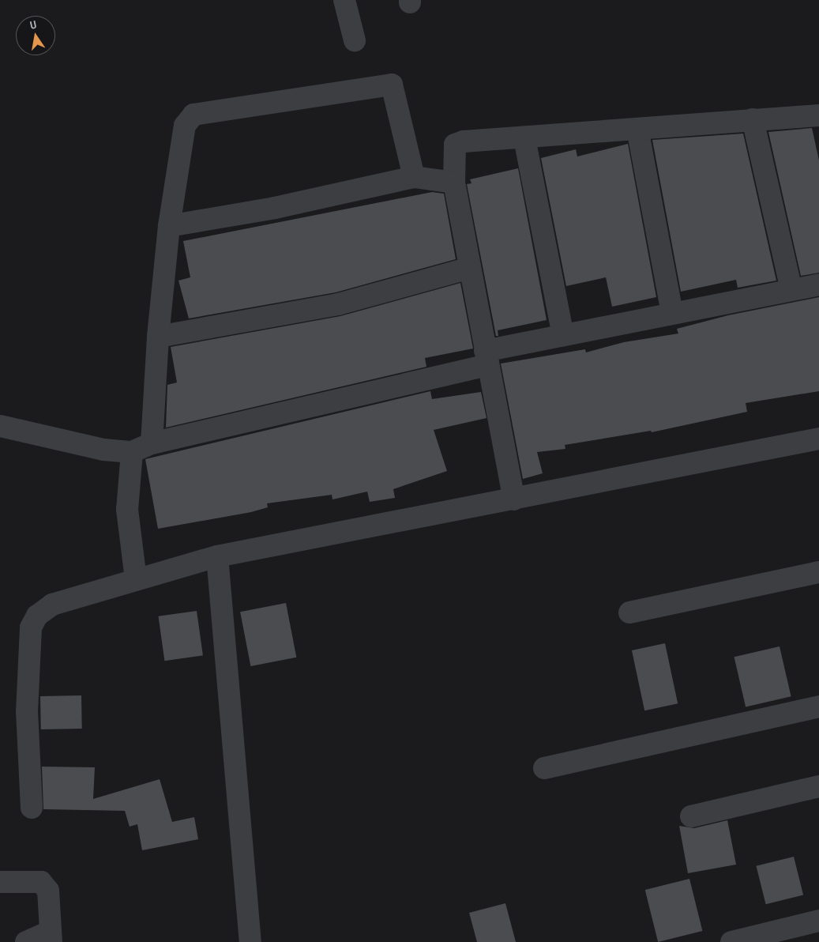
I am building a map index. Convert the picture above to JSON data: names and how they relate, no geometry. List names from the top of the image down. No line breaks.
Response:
{"north":"top"}
